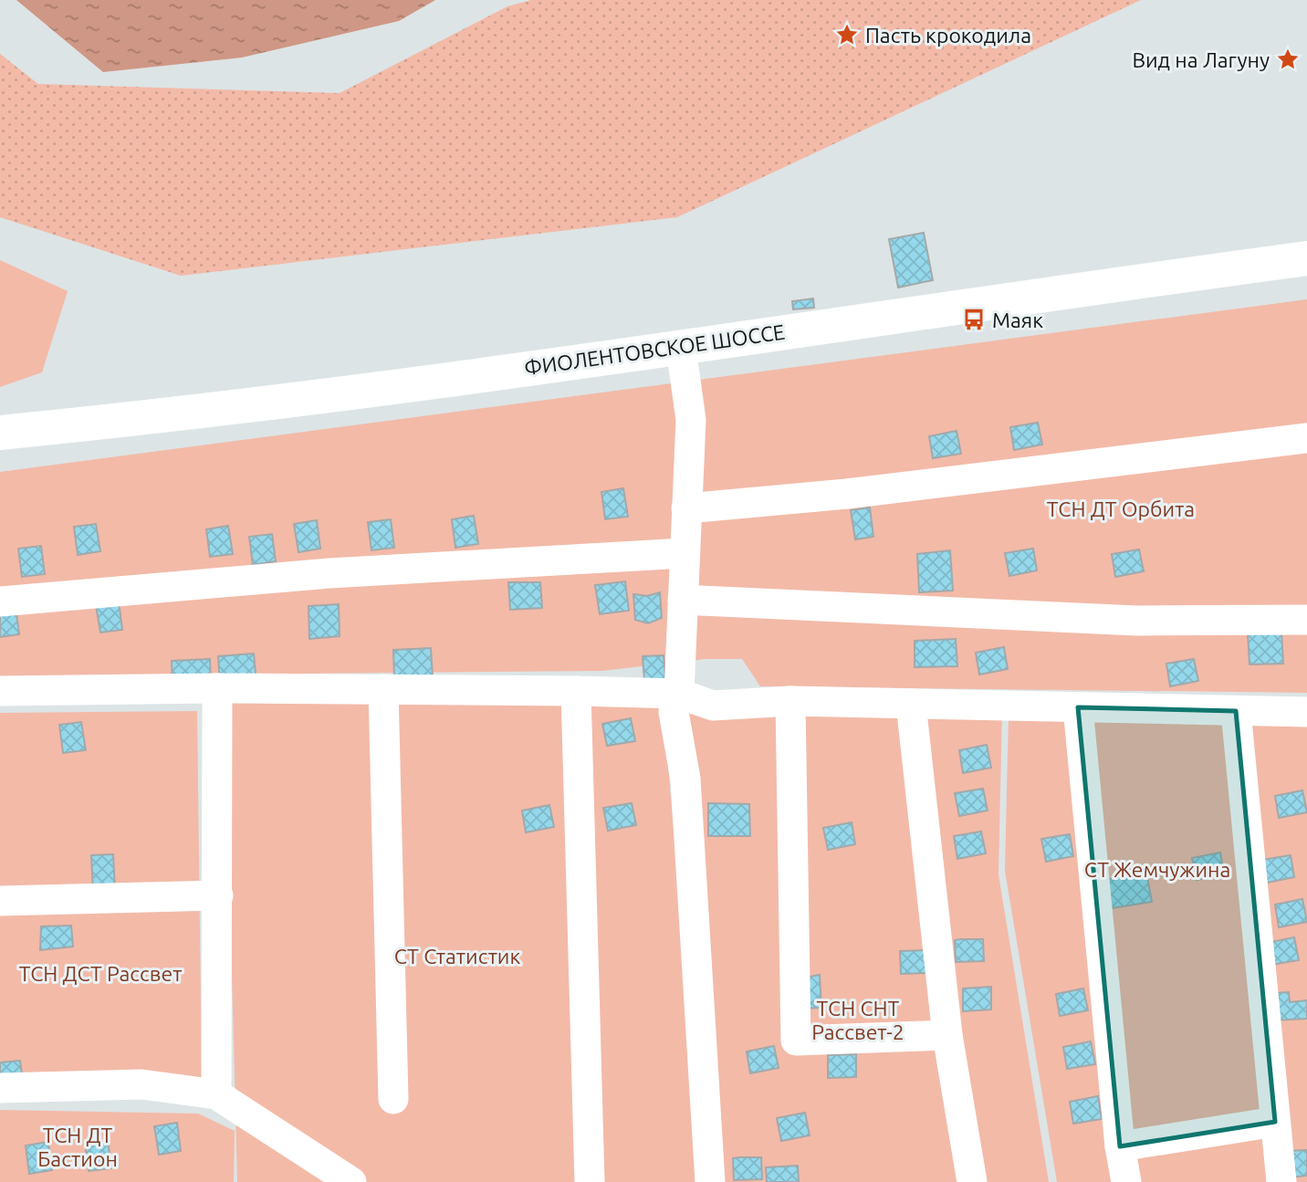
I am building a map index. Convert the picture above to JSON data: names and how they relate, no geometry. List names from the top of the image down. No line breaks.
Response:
{"streets":{"main road":["ФИОЛЕНТОВСКОЕ ШОССЕ"]},"parks":["ТСН ДТ Орбита","СТ Жемчужина","СТ Статистик","ТСН ДСТ Рассвет","ТСН СНТ Рассвет-2","ТСН ДТ Бастион"],"places":{"place":["Пасть крокодила","Вид на Лагуну"],"bus stop":["Маяк"]}}
